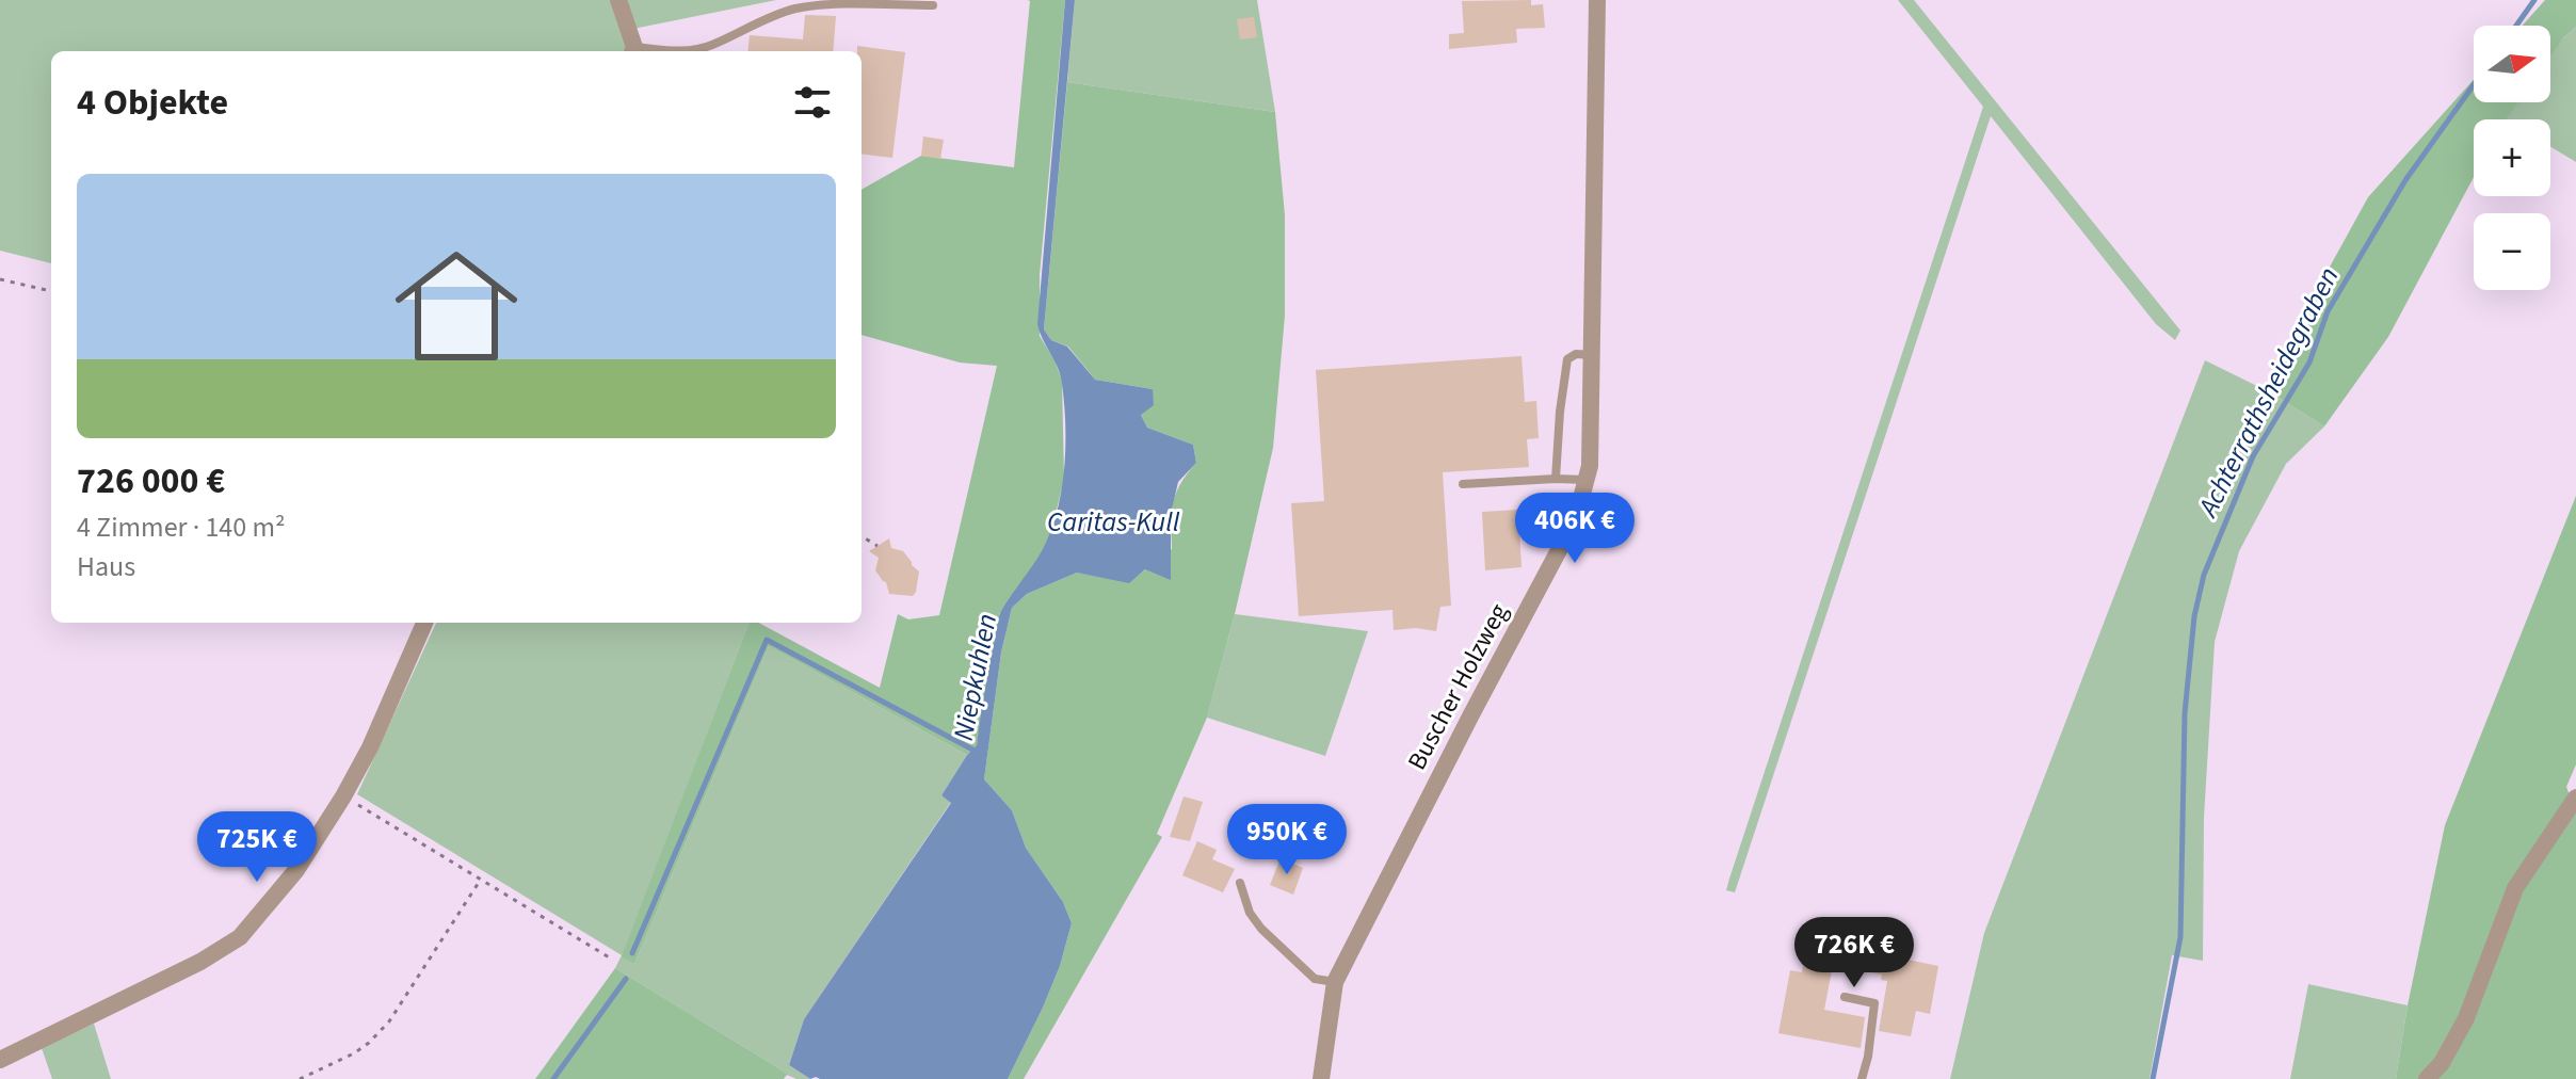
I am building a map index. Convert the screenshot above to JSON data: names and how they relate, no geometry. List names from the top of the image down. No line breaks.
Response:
{"streets":{"street":["Buscher Holzweg"]},"water":["Achterrathsheidegraben","Caritas-Kull","Niepkuhlen"],"north":"right","page":{"map_buttons":["+","−"],"heading":"4 Objekte","list":[{"name":"726 000 €","note":"4 Zimmer · 140 m² · Haus"}],"price":["406K €","950K €","725K €","726K €"]}}
